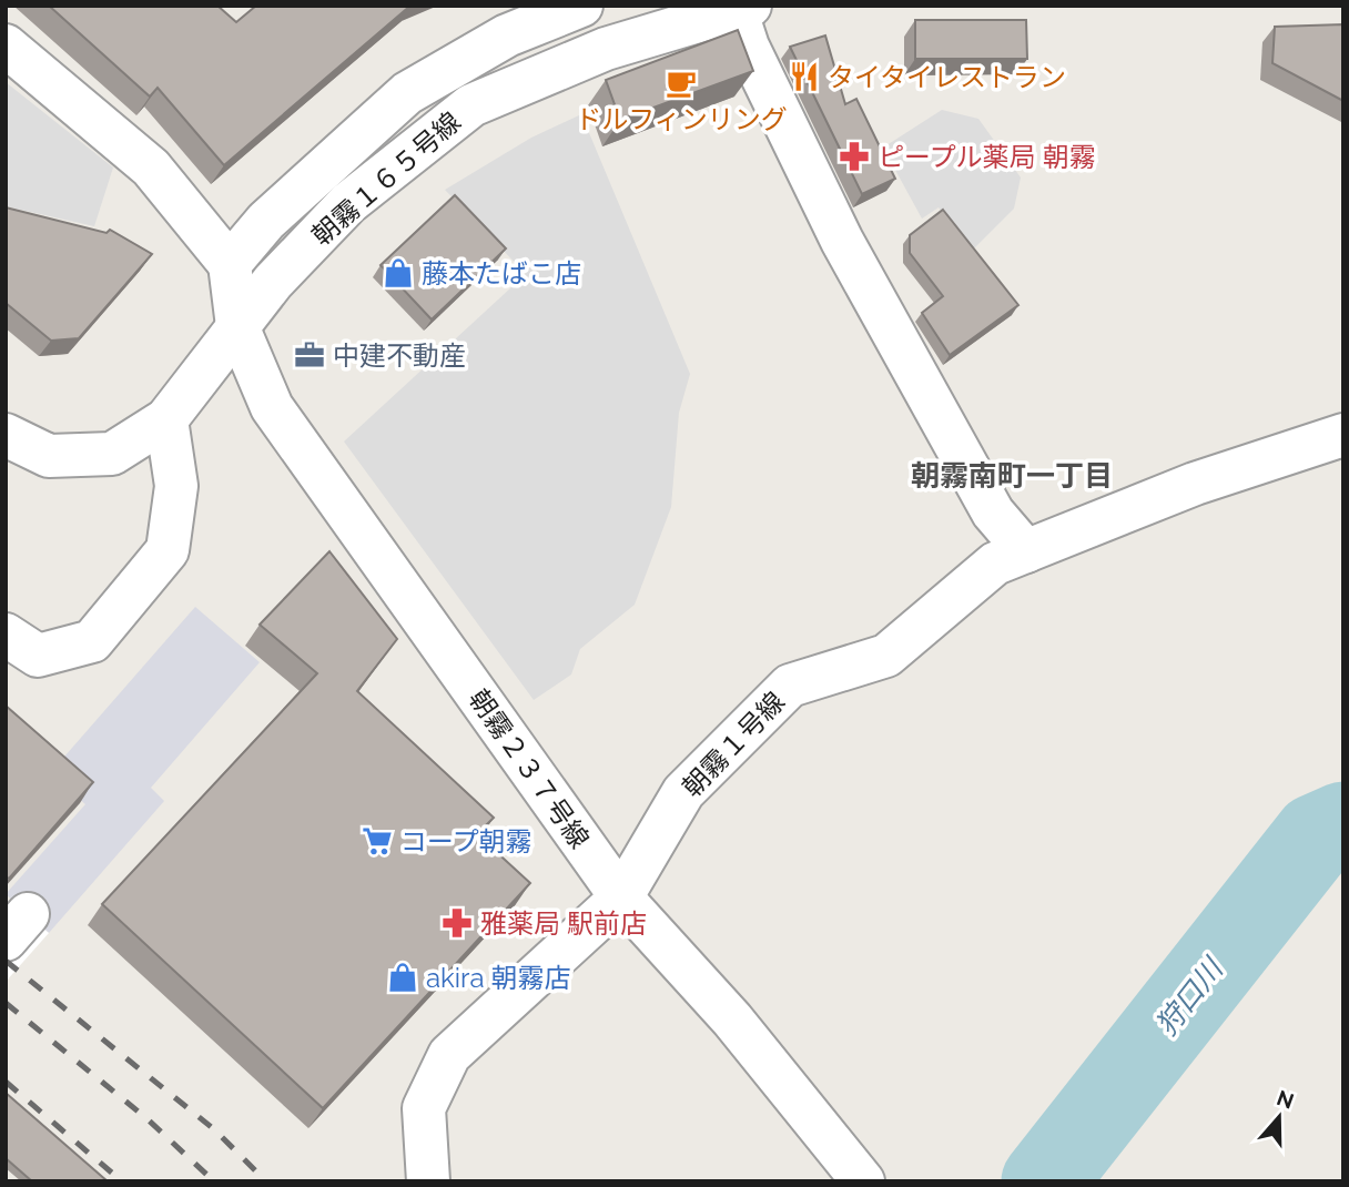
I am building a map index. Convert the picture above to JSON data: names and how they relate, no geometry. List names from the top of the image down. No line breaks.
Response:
{"streets":{"street":["朝霧１６５号線","朝霧１号線","朝霧２３７号線"]},"crossings":[["朝霧１６５号線","朝霧２３７号線"],["朝霧１号線","朝霧２３７号線"]],"districts":["朝霧南町一丁目"],"water":["狩口川"],"places":{"restaurant":["タイタイレストラン"],"cafe":["ドルフィンリング"],"pharmacy":["ピープル薬局 朝霧","雅薬局 駅前店"],"shop":["藤本たばこ店","akira 朝霧店"],"office":["中建不動産"],"supermarket":["コープ朝霧"]},"north":"top"}
